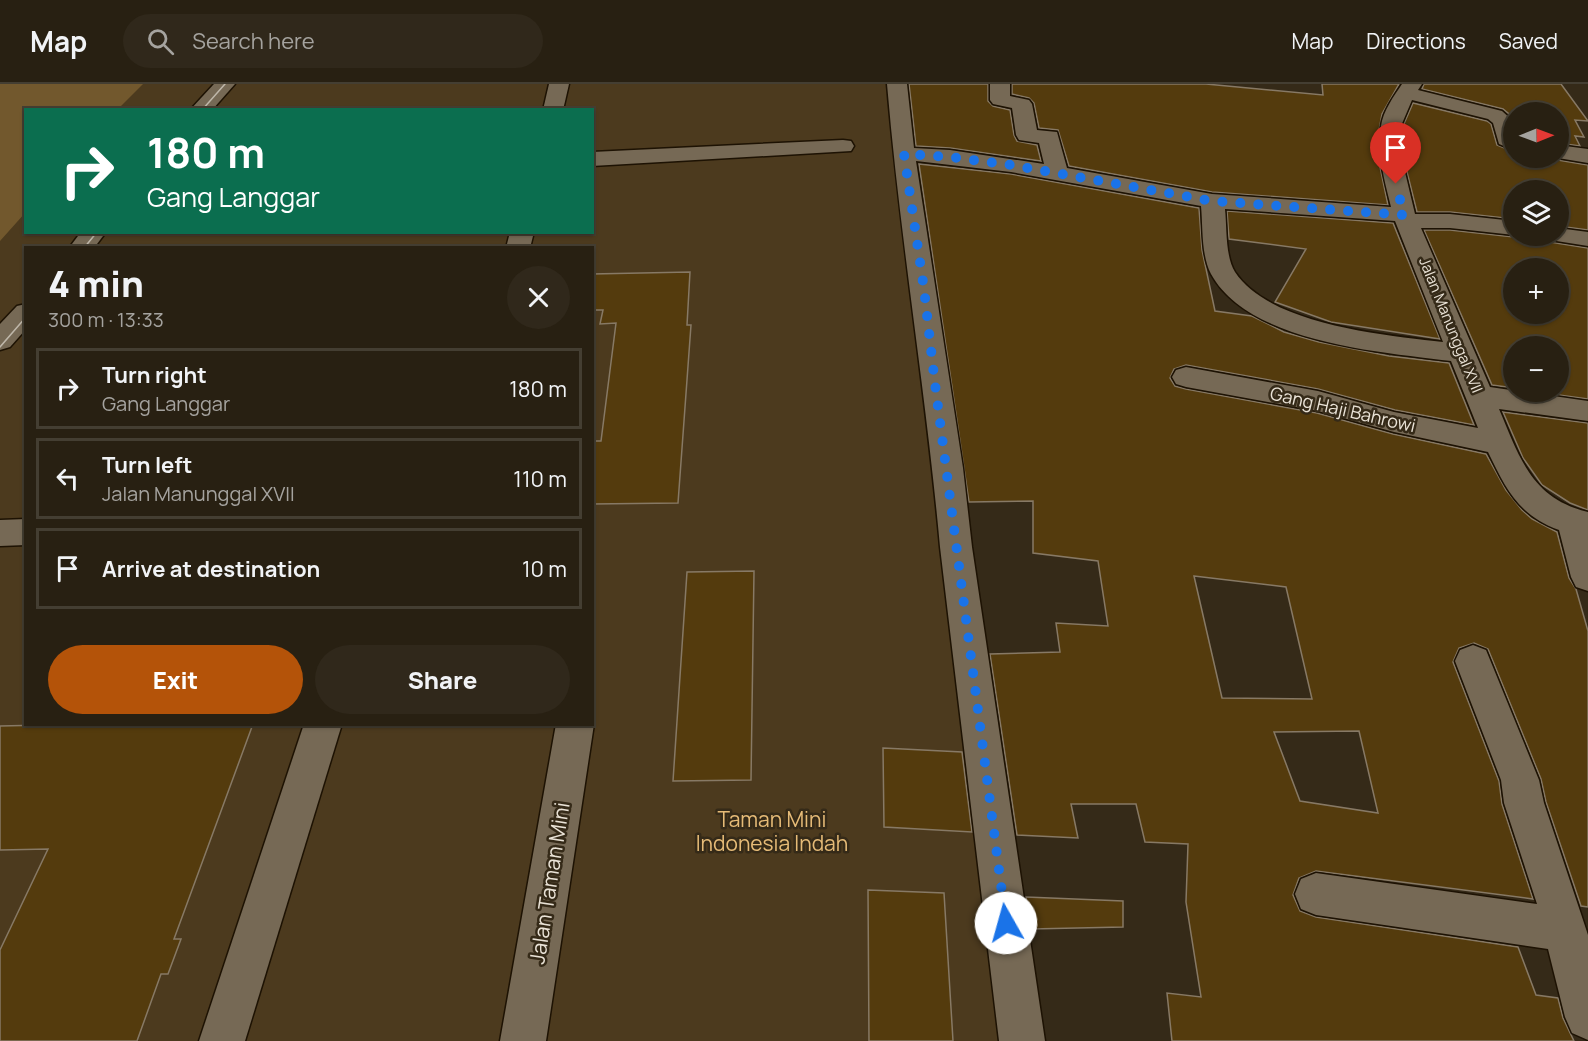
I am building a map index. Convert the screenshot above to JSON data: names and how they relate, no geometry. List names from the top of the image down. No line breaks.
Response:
{"streets":{"street":["Jalan Manunggal XVII","Gang Haji Bahrowi","Jalan Taman Mini"]},"crossings":[["Jalan Manunggal XVII","Gang Haji Bahrowi"]],"parks":["Taman Mini Indonesia Indah"],"north":"right","page":{"header":"Map","search":"Search here","nav":["Map","Directions","Saved"],"map_buttons":["+","−"],"turn":["180 m","Gang Langgar"],"heading":["4 min","300 m · 13:33"],"list":[{"name":"Turn right","note":"Gang Langgar","value":"180 m"},{"name":"Turn left","note":"Jalan Manunggal XVII","value":"110 m"},{"name":"Arrive at destination","value":"10 m"}],"buttons":["Exit","Share"]}}
